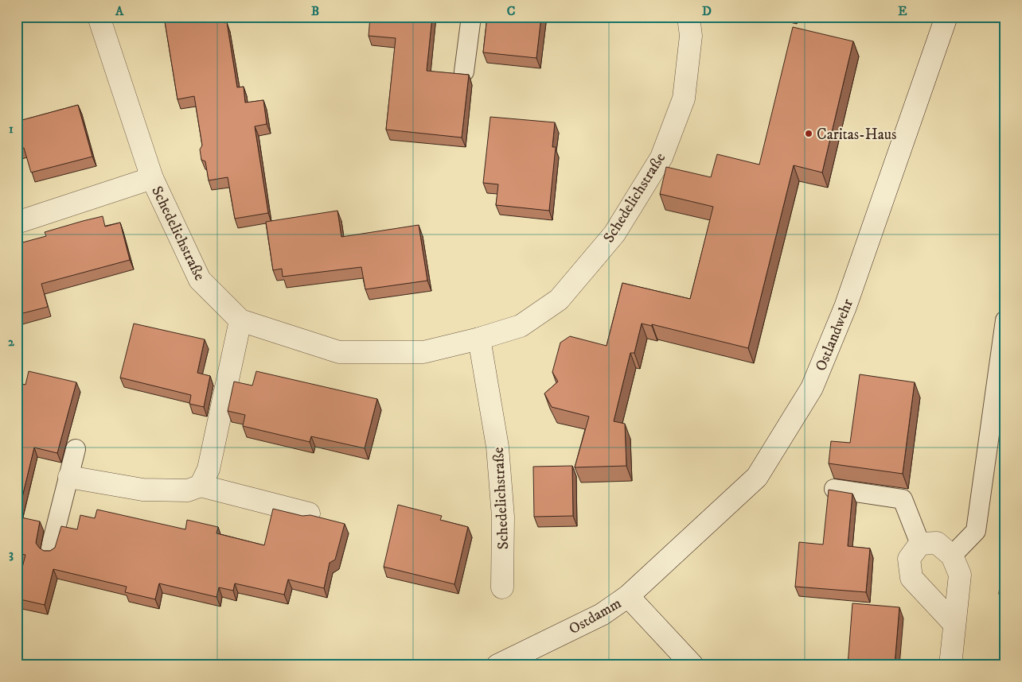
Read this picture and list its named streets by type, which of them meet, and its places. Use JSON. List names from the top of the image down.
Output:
{
  "streets": {
    "street": ["Schedelichstraße", "Ostlandwehr", "Ostdamm"]
  },
  "crossings": [
    ["Ostlandwehr", "Ostdamm"]
  ],
  "places": ["Caritas-Haus"],
  "grid": {
    "columns": [
      "A",
      "B",
      "C",
      "D",
      "E"
    ],
    "rows": ["1", "2", "3"]
  }
}
